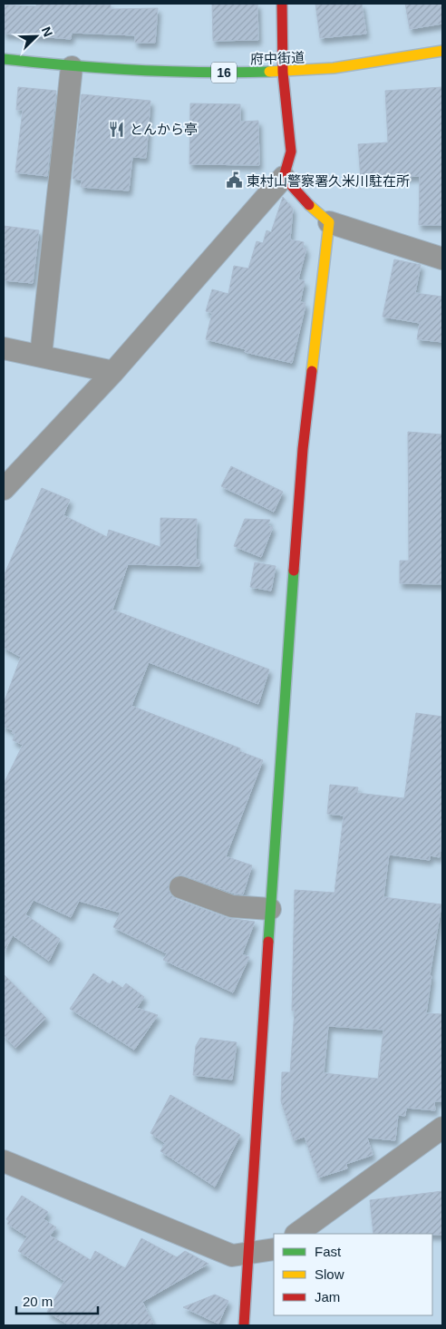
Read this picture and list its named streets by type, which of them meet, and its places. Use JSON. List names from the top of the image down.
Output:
{
  "streets": {
    "street": ["府中街道", "16"]
  },
  "places": {
    "restaurant": ["とんから亭"],
    "public building": ["東村山警察署久米川駐在所"]
  },
  "legend": ["Fast", "Slow", "Jam"],
  "scale_bar": "20 m",
  "north": "top right"
}
